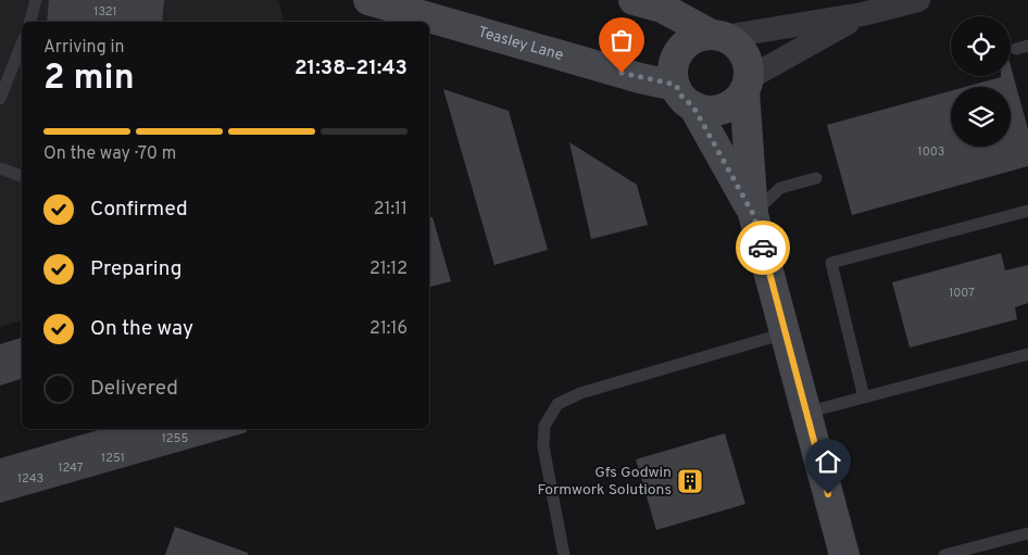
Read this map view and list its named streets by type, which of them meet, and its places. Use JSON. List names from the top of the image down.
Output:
{
  "streets": {
    "street": ["Teasley Lane"]
  },
  "places": {
    "building": ["Gfs Godwin Formwork Solutions"]
  },
  "house_numbers": [
    "1321",
    "1003",
    "1007",
    "1255",
    "1251",
    "1247",
    "1243"
  ],
  "page": {
    "heading": ["2 min", "Arriving in", "21:38–21:43"],
    "bar": "On the way · 70 m",
    "list": [
      ["Confirmed", "21:11"],
      ["Preparing", "21:12"],
      ["On the way", "21:16"],
      "Delivered"
    ]
  }
}
